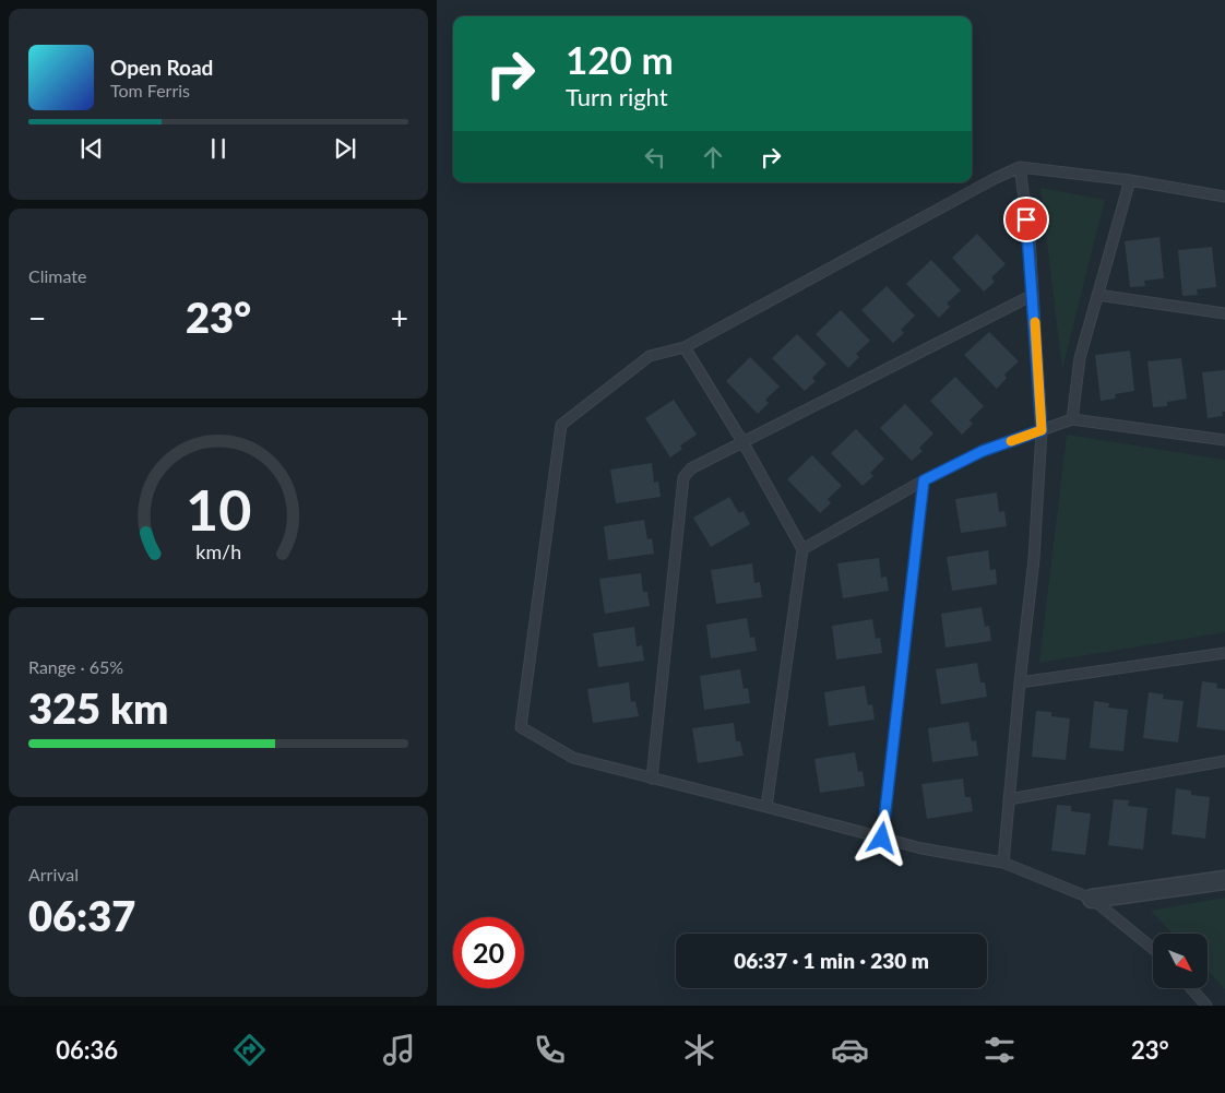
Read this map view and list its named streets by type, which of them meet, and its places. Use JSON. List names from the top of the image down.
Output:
{
  "north": "bottom right",
  "page": {
    "turn": ["120 m", "Turn right"],
    "song": ["Open Road", "Tom Ferris"],
    "tile": [
      "Climate",
      ["Range · 65%", "325 km"],
      ["Arrival", "06:37"]
    ],
    "heat": ["−", "23°", "+"],
    "limit": "20",
    "trip": "06:37 · 1 min · 230 m",
    "tabs": ["06:36", "23°"],
    "gauge": ["10", "km/h"]
  }
}
